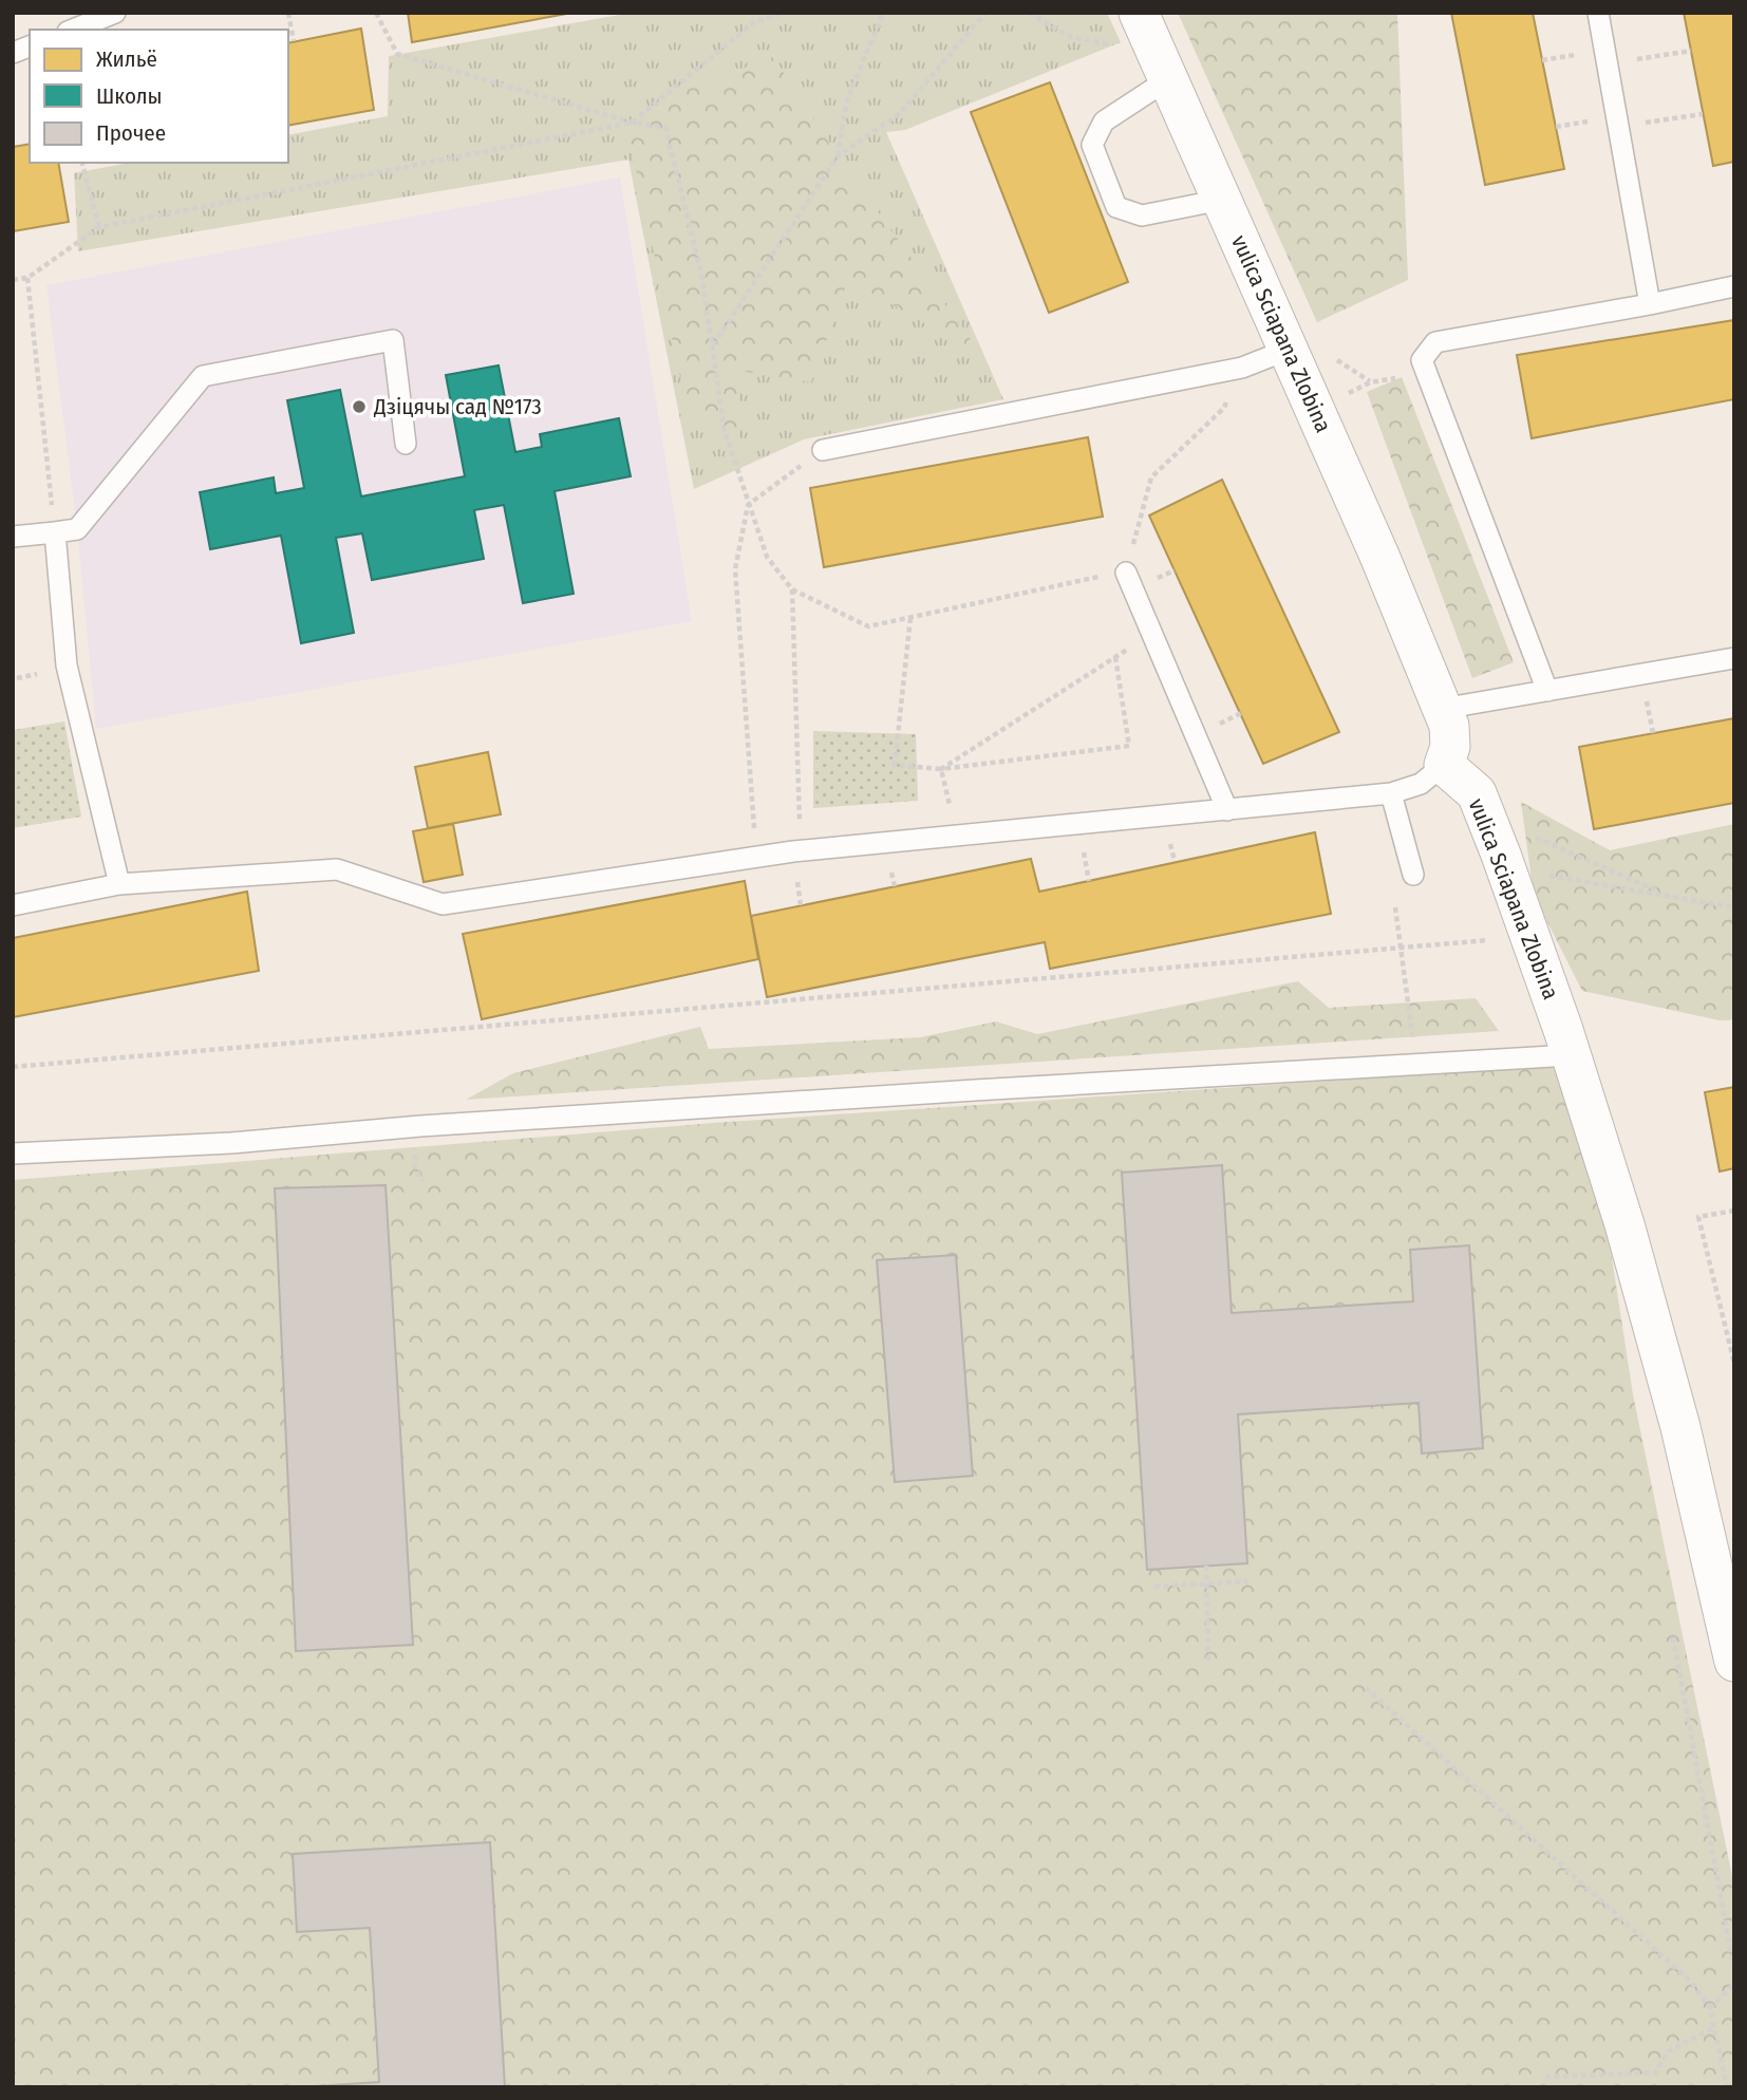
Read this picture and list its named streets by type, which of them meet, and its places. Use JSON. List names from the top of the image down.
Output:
{
  "streets": {
    "street": ["vulica Sciapana Zlobina"]
  },
  "places": ["Дзіцячы сад №173"],
  "legend": ["Жильё", "Школы", "Прочее"]
}
